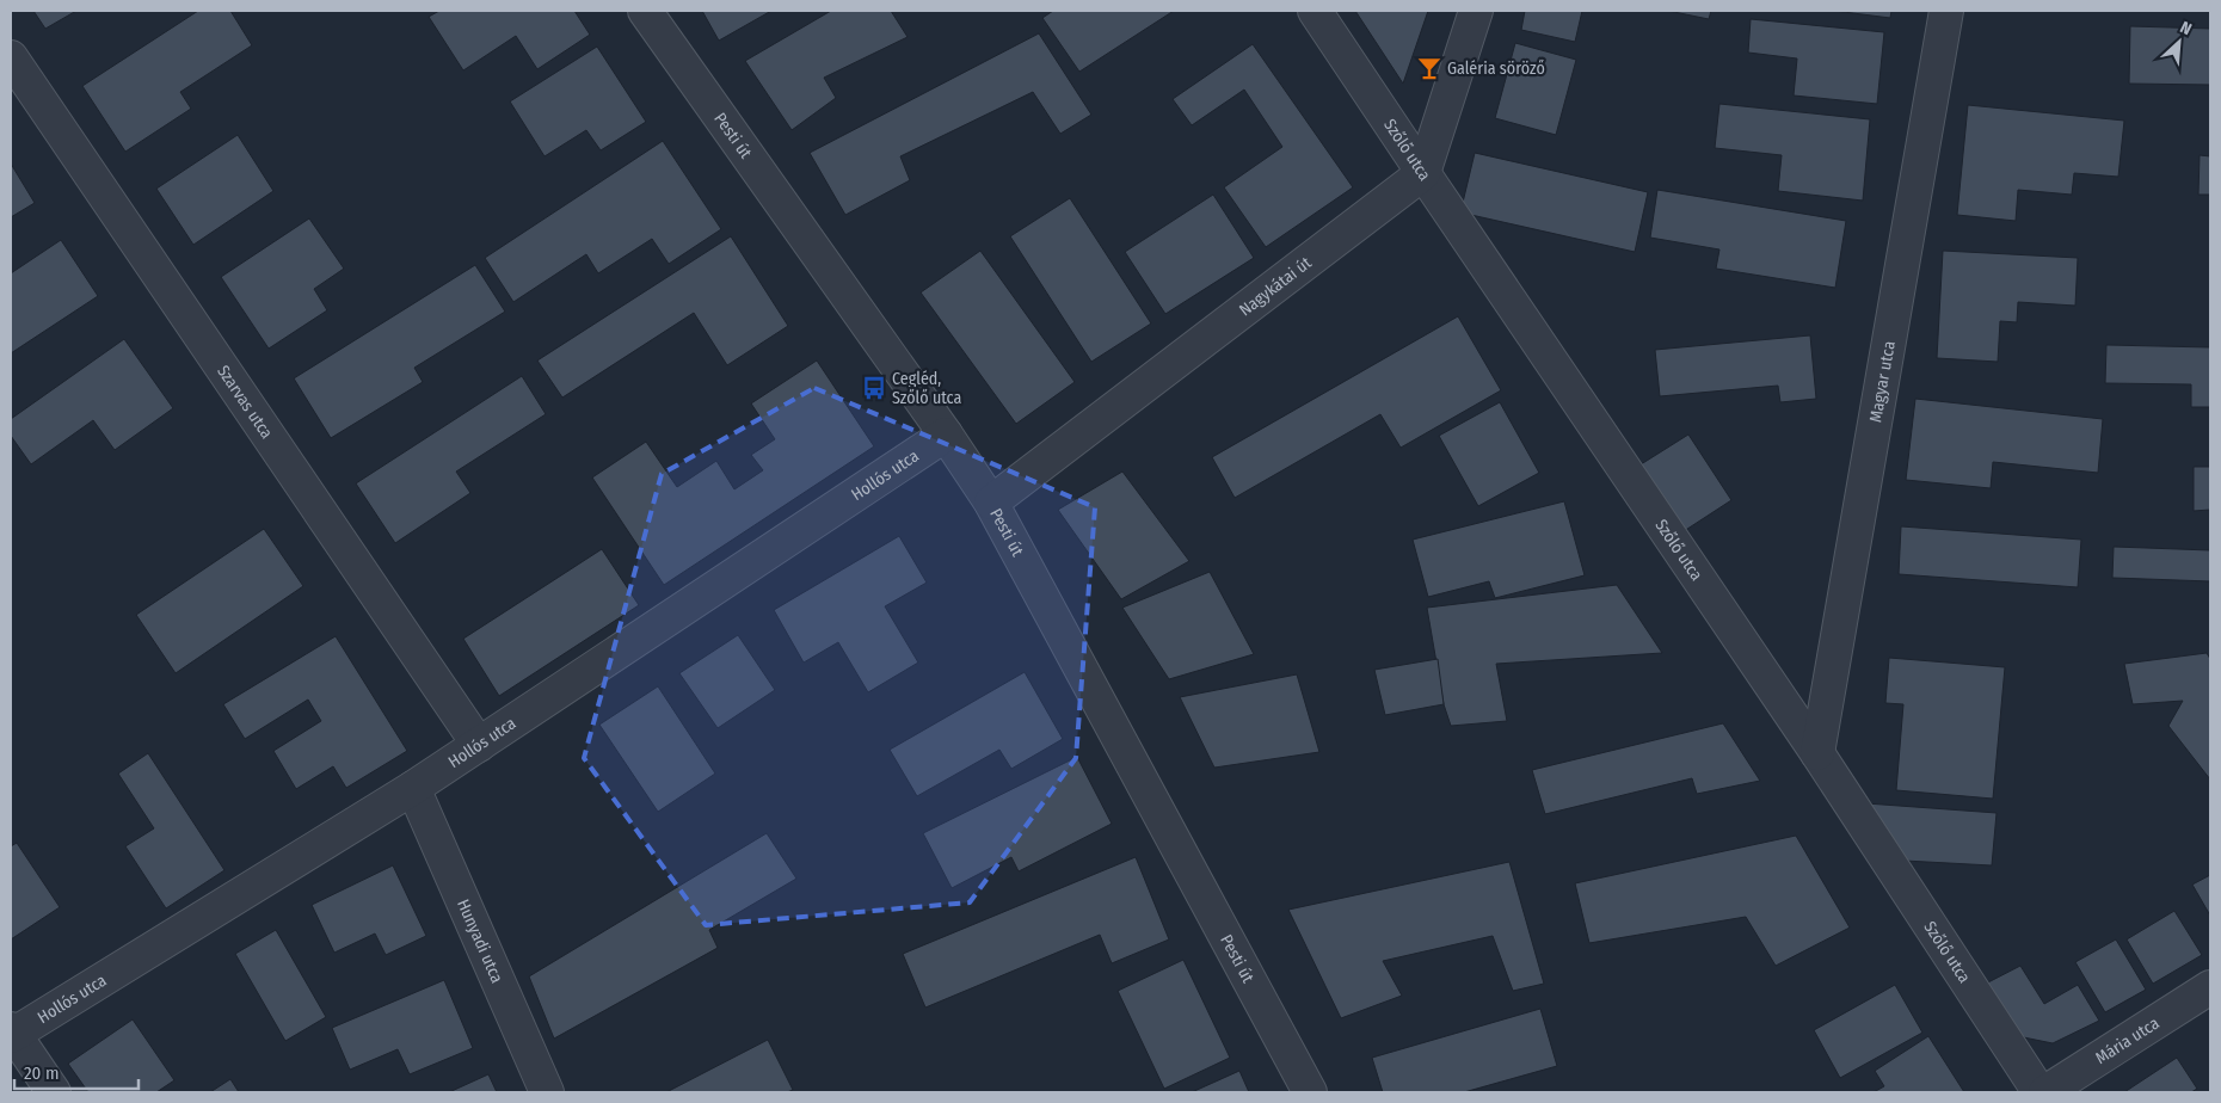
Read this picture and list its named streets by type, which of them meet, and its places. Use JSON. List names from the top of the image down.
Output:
{
  "streets": {
    "street": [
      "Pesti út",
      "Szőlő utca",
      "Nagykátai út",
      "Magyar utca",
      "Szarvas utca",
      "Hollós utca",
      "Hunyadi utca",
      "Mária utca"
    ]
  },
  "crossings": [
    ["Pesti út", "Nagykátai út"],
    ["Pesti út", "Hollós utca"],
    ["Szőlő utca", "Nagykátai út"],
    ["Szőlő utca", "Magyar utca"],
    ["Szarvas utca", "Hollós utca"],
    ["Hollós utca", "Hunyadi utca"]
  ],
  "places": {
    "bar": ["Galéria söröző"],
    "bus stop": ["Cegléd, Szőlő utca"]
  },
  "scale_bar": "20 m",
  "north": "top right"
}
